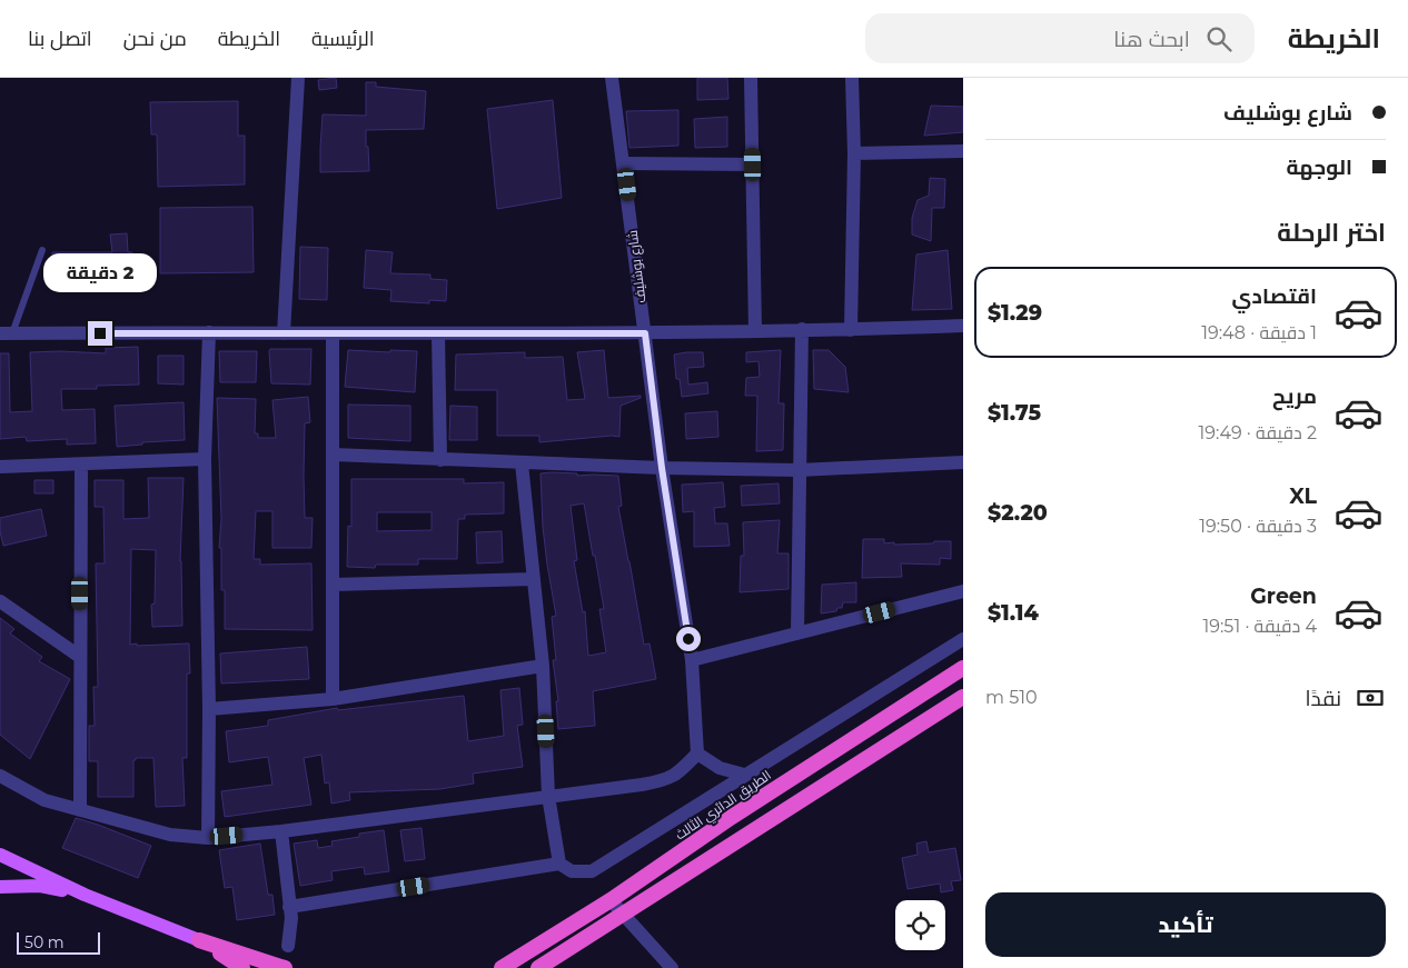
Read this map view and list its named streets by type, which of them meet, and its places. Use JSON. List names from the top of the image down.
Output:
{
  "streets": {
    "highway": ["الطريق الدائري الثالث"],
    "street": ["شارع بوشليف"]
  },
  "scale_bar": "50 m",
  "page": {
    "header": "الخريطة",
    "search": "ابحث هنا",
    "nav": [
      "الرئيسية",
      "الخريطة",
      "من نحن",
      "اتصل بنا"
    ],
    "banner": ["شارع بوشليف", "الوجهة"],
    "heading": "اختر الرحلة",
    "bubble": "2 دقيقة",
    "list": [
      {
        "name": "اقتصادي",
        "note": "1 دقيقة · 19:48",
        "value": "$1.29"
      },
      {
        "name": "مريح",
        "note": "2 دقيقة · 19:49",
        "value": "$1.75"
      },
      {
        "name": "XL",
        "note": "3 دقيقة · 19:50",
        "value": "$2.20"
      },
      {
        "name": "Green",
        "note": "4 دقيقة · 19:51",
        "value": "$1.14"
      }
    ],
    "pay": ["نقدًا", "510 m"],
    "buttons": "تأكيد",
    "scale": "50 m"
  }
}
